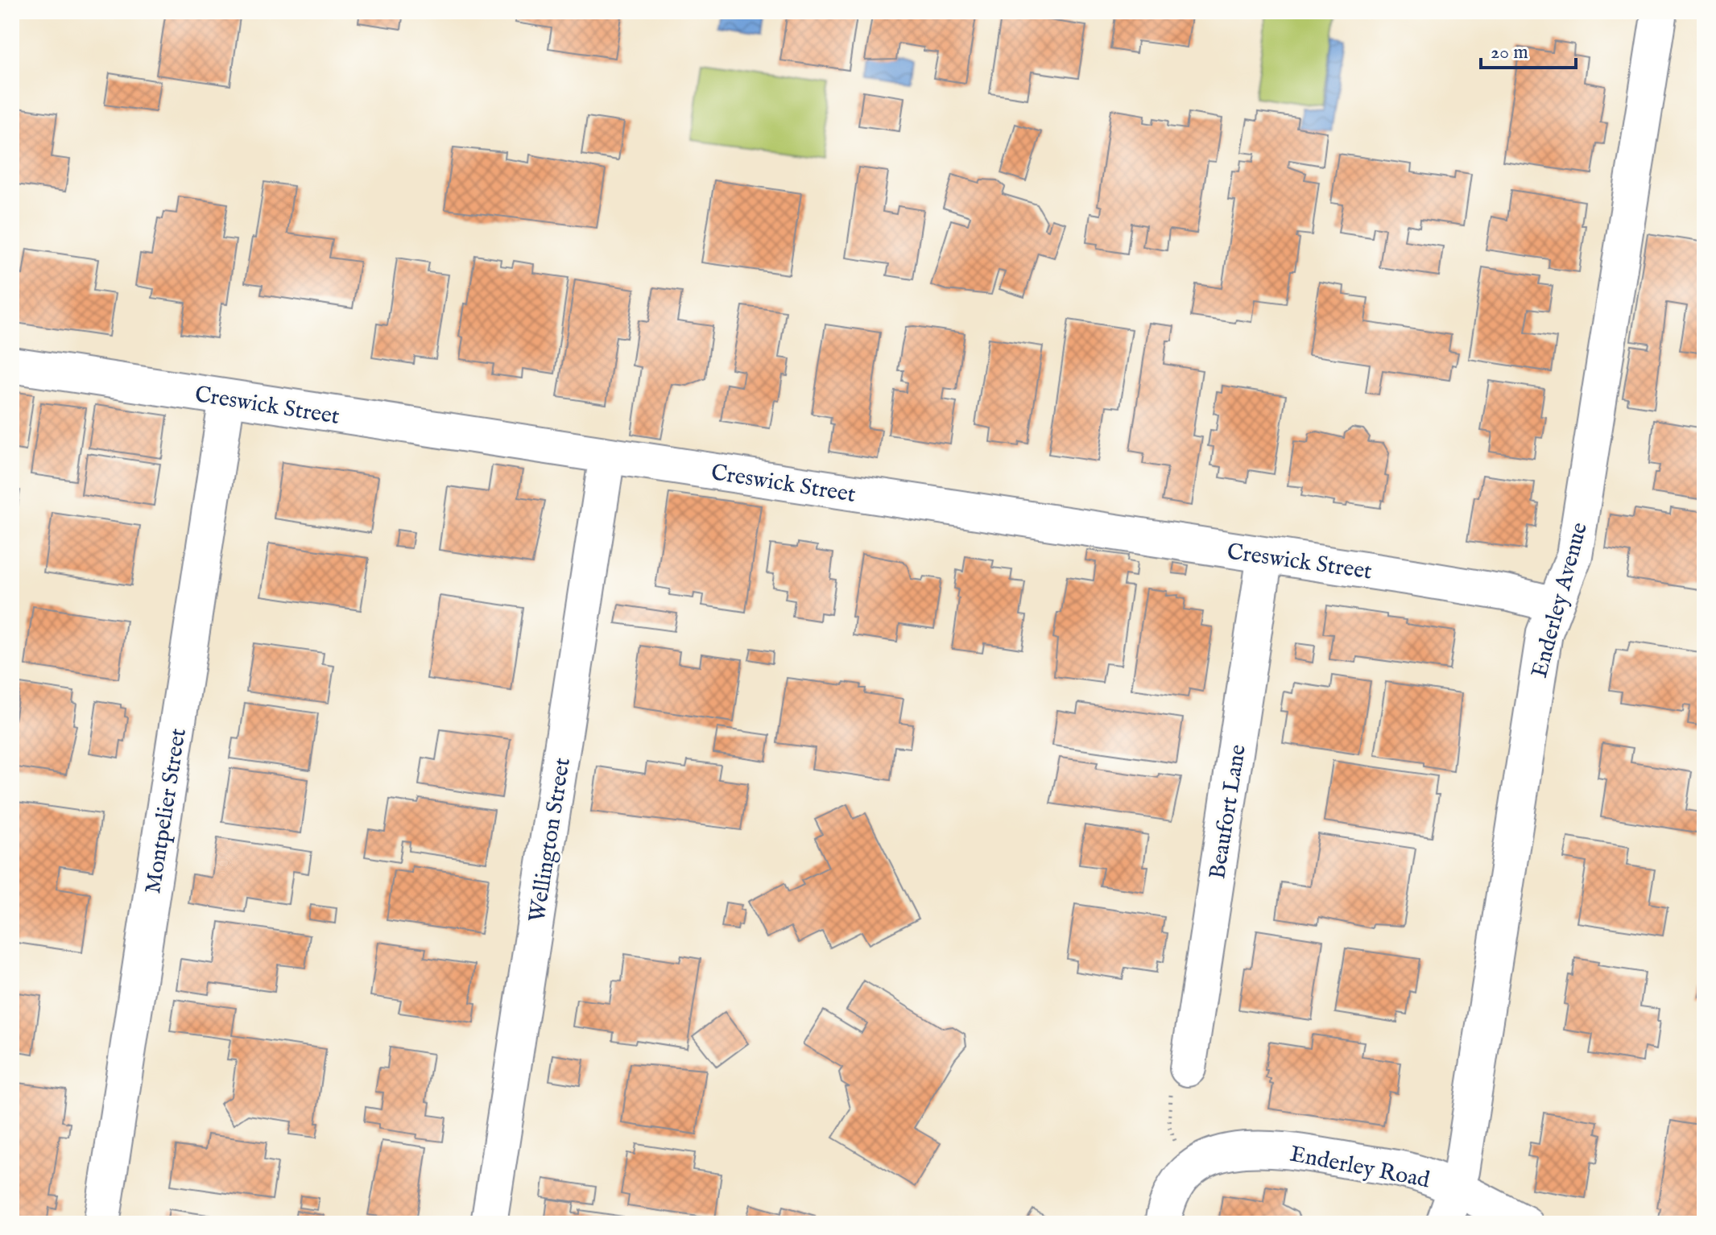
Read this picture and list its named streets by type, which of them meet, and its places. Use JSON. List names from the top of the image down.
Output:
{
  "streets": {
    "street": [
      "Creswick Street",
      "Enderley Avenue",
      "Montpelier Street",
      "Beaufort Lane",
      "Wellington Street",
      "Enderley Road"
    ]
  },
  "crossings": [
    ["Creswick Street", "Enderley Avenue"],
    ["Creswick Street", "Montpelier Street"],
    ["Creswick Street", "Beaufort Lane"],
    ["Creswick Street", "Wellington Street"],
    ["Enderley Avenue", "Enderley Road"]
  ],
  "scale_bar": "20 m"
}
